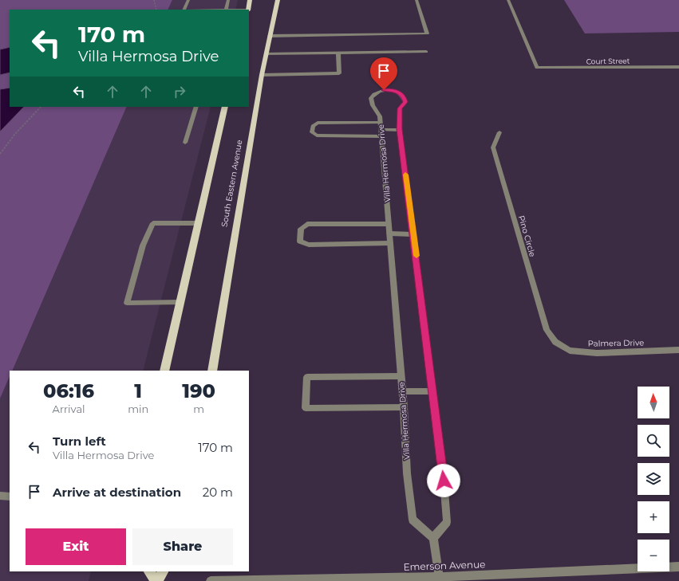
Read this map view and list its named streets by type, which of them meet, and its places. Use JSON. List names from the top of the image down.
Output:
{
  "streets": {
    "main road": ["South Eastern Avenue"],
    "street": [
      "Court Street",
      "Villa Hermosa Drive",
      "Pino Circle",
      "Palmera Drive",
      "Emerson Avenue"
    ]
  },
  "crossings": [
    ["Pino Circle", "Palmera Drive"]
  ],
  "north": "top",
  "page": {
    "turn": ["170 m", "Villa Hermosa Drive"],
    "eta": [
      "06:16",
      "Arrival",
      "1",
      "min",
      "190",
      "m"
    ],
    "map_buttons": ["+", "−"],
    "list": [
      {
        "name": "Turn left",
        "note": "Villa Hermosa Drive",
        "value": "170 m"
      },
      {
        "name": "Arrive at destination",
        "value": "20 m"
      }
    ],
    "buttons": ["Exit", "Share"]
  }
}
